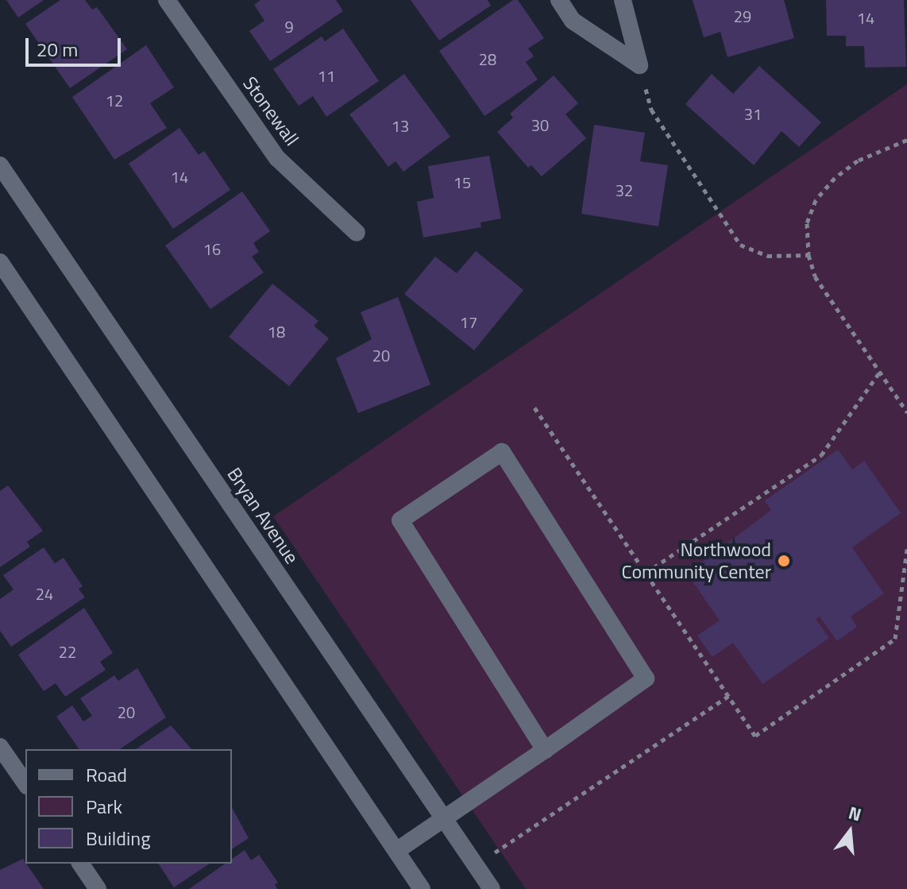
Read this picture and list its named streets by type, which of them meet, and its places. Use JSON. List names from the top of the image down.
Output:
{
  "streets": {
    "main road": ["Stonewall", "Bryan Avenue"]
  },
  "places": ["Northwood Community Center"],
  "house_numbers": [
    "29",
    "14",
    "9",
    "28",
    "11",
    "12",
    "31",
    "30",
    "13",
    "14",
    "15",
    "32",
    "16",
    "17",
    "18",
    "20",
    "24",
    "22",
    "20"
  ],
  "legend": ["Road", "Park", "Building"],
  "scale_bar": "20 m",
  "north": "top"
}
